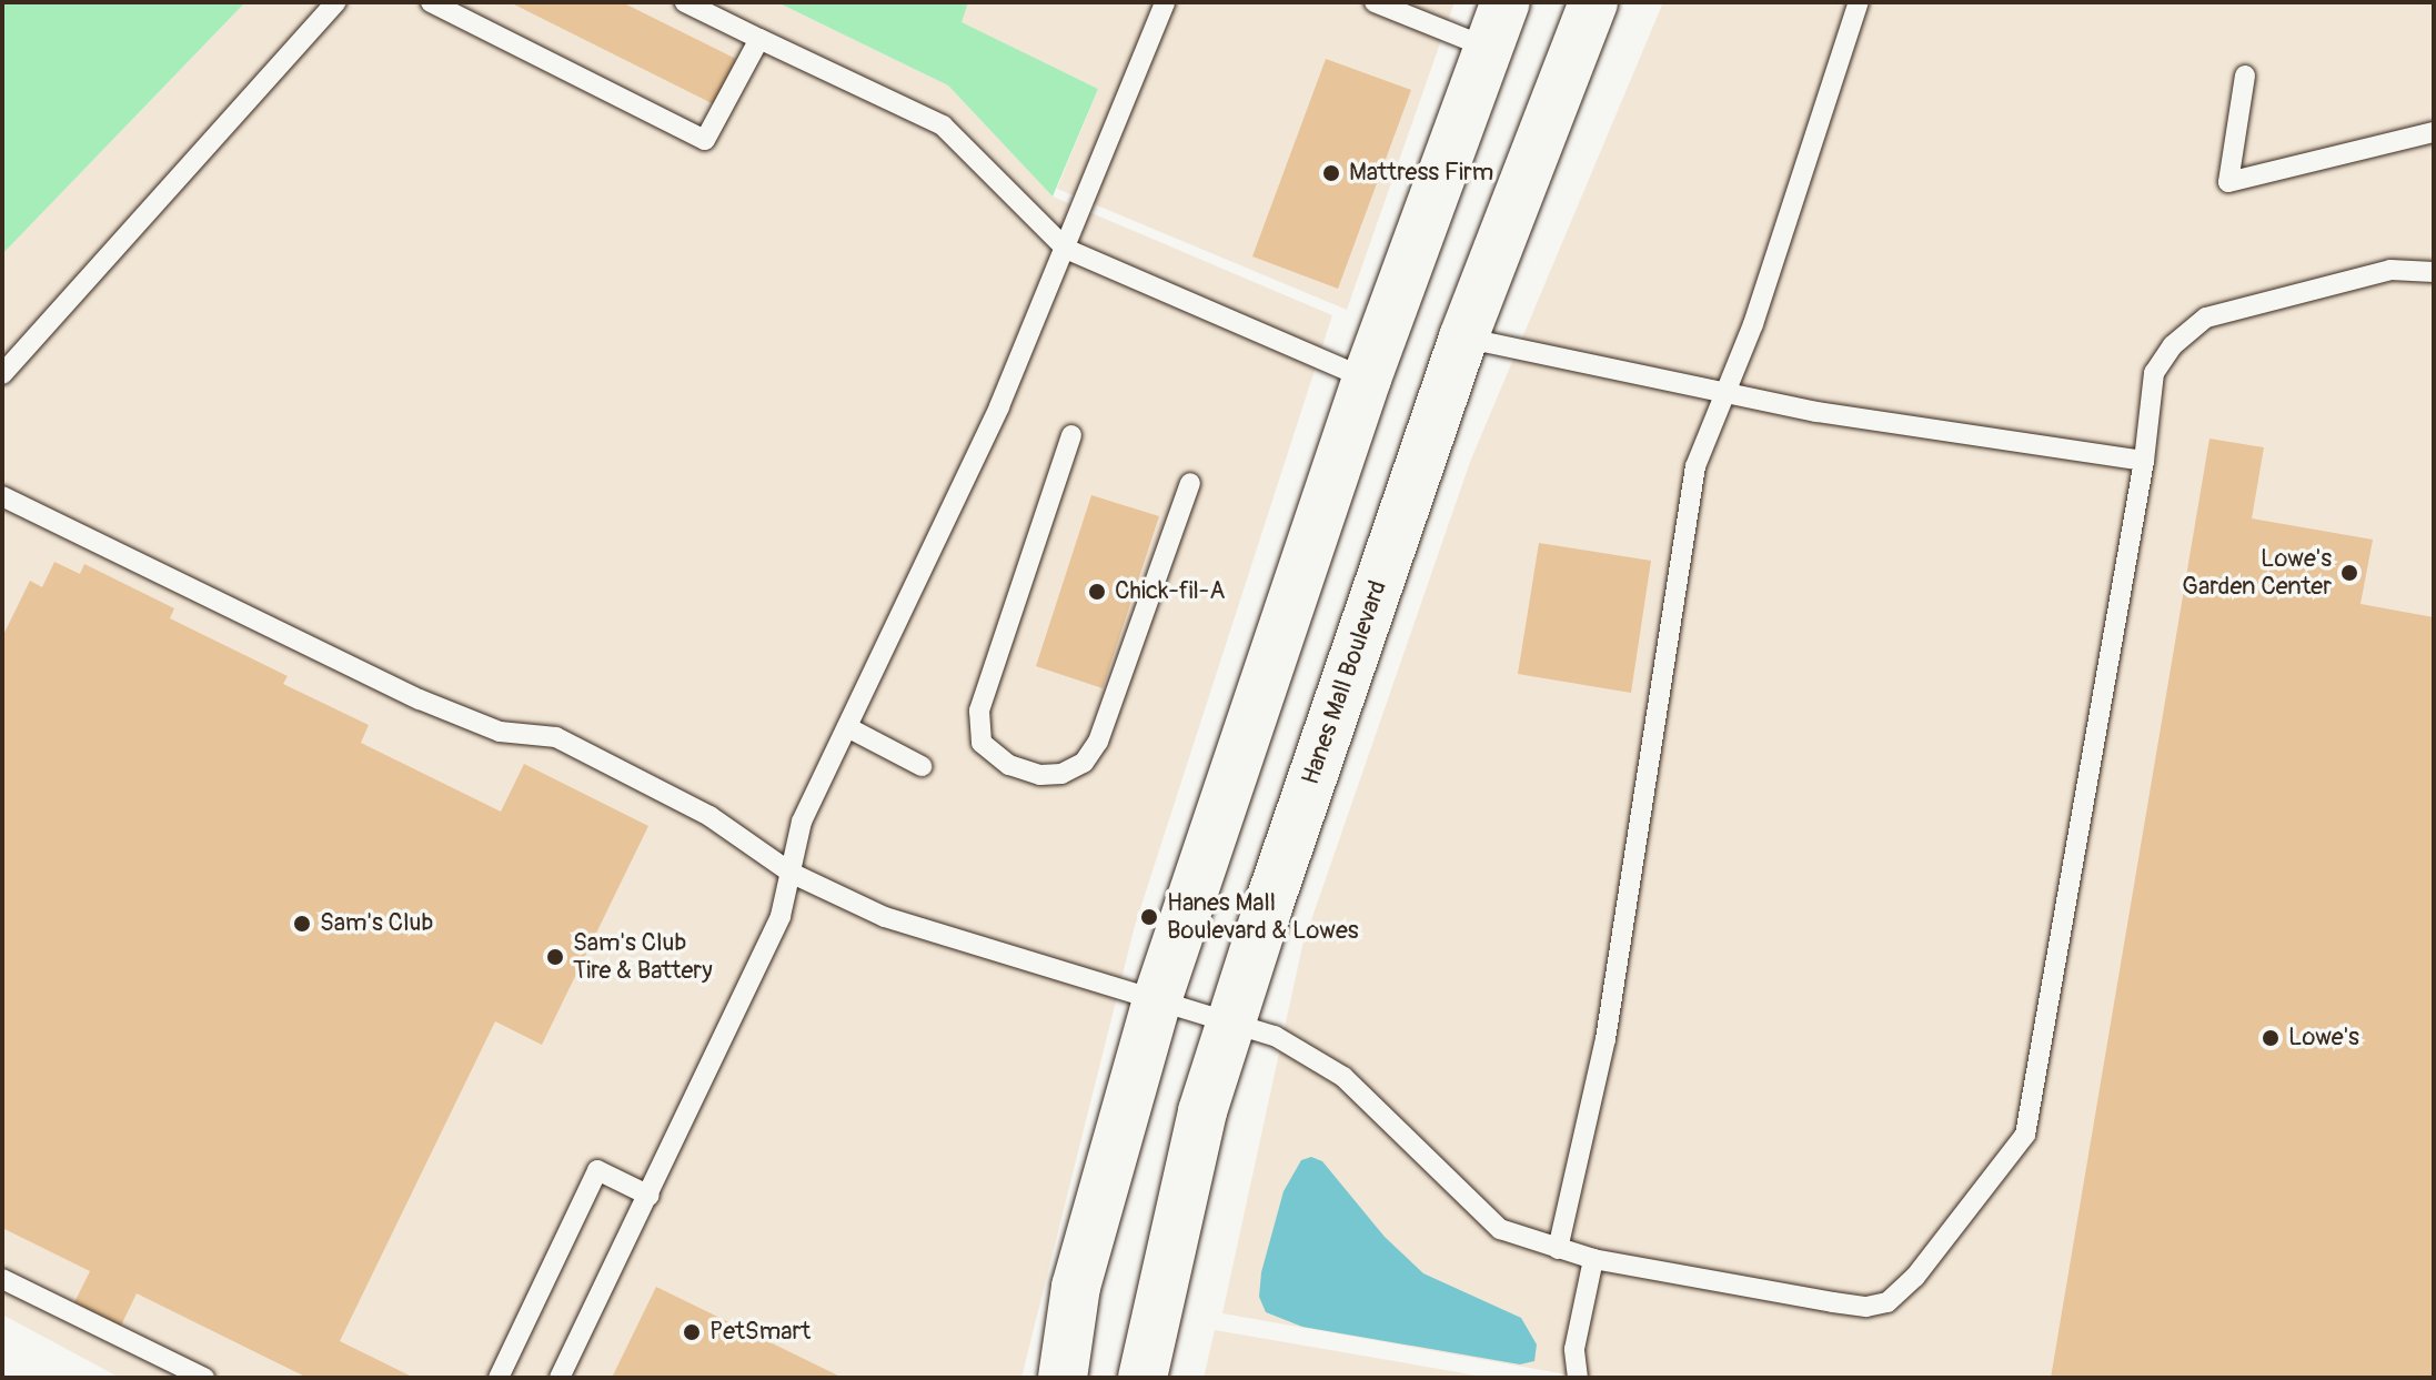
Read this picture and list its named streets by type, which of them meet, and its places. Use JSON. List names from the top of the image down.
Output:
{
  "streets": {
    "main road": ["Hanes Mall Boulevard"]
  },
  "places": [
    "Mattress Firm",
    "Lowe's Garden Center",
    "Chick-fil-A",
    "Hanes Mall Boulevard & Lowes",
    "Sam's Club",
    "Sam's Club Tire & Battery",
    "Lowe's",
    "PetSmart"
  ]
}
